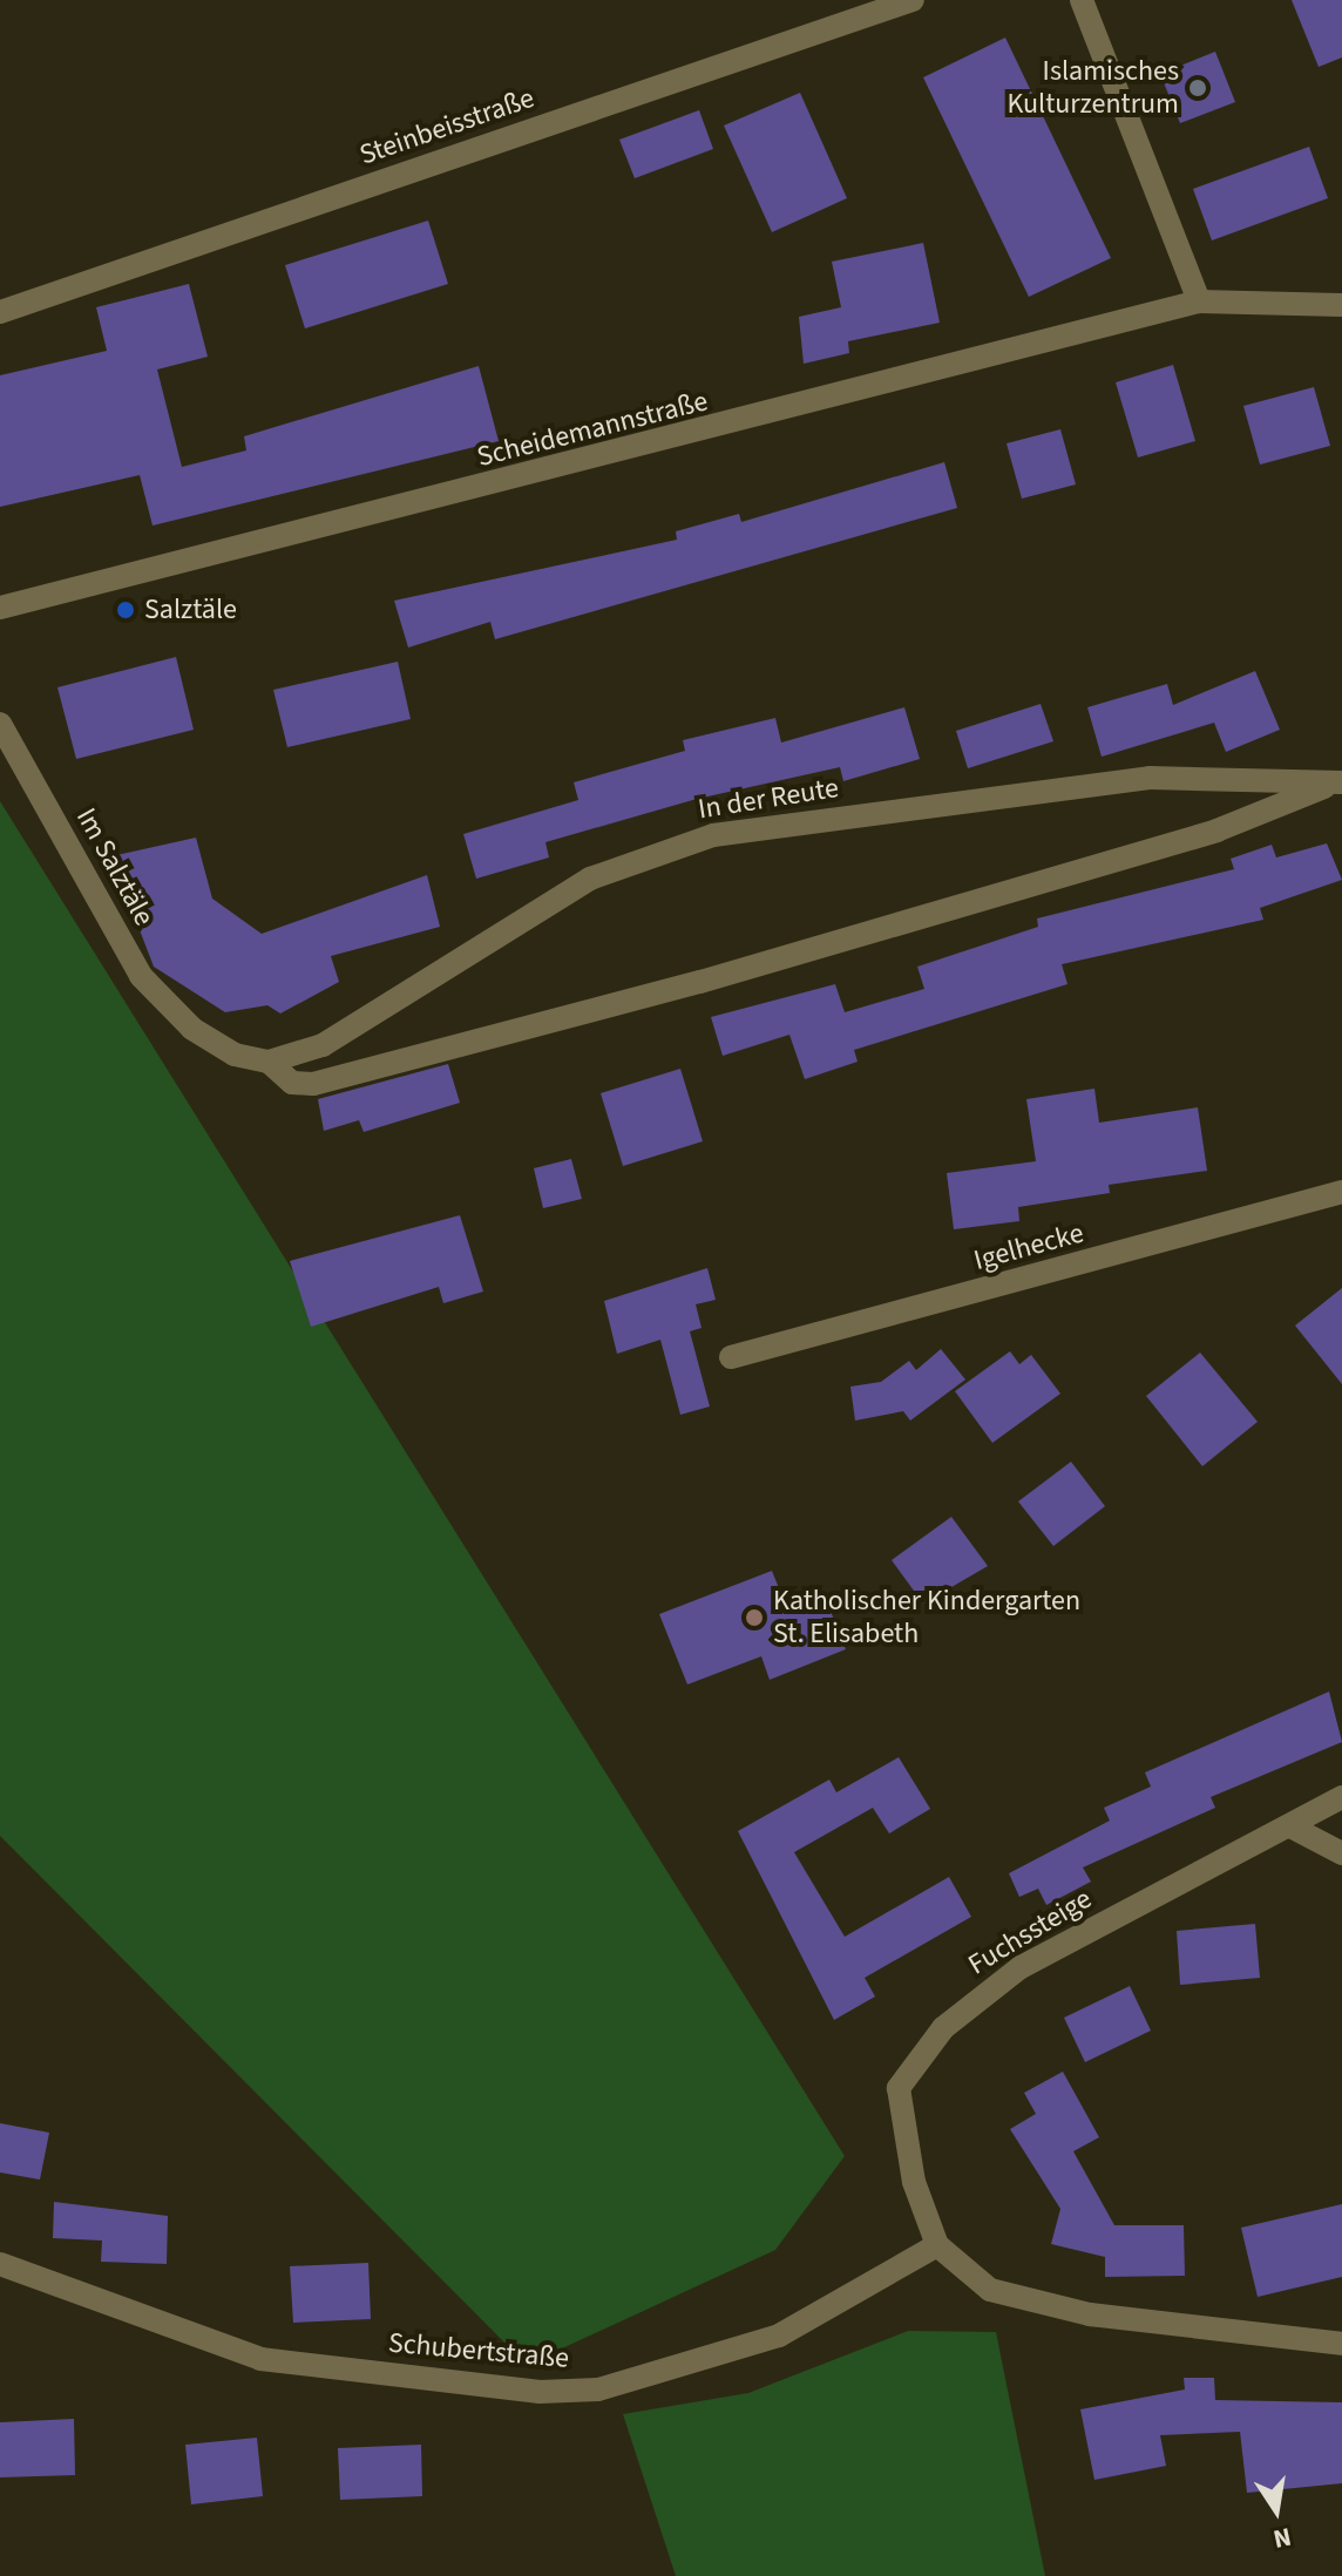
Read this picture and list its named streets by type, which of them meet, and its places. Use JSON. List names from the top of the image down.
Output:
{
  "streets": {
    "street": [
      "Steinbeisstraße",
      "Scheidemannstraße",
      "In der Reute",
      "Im Salztäle",
      "Igelhecke",
      "Fuchssteige",
      "Schubertstraße"
    ]
  },
  "crossings": [
    ["In der Reute", "Im Salztäle"],
    ["Fuchssteige", "Schubertstraße"]
  ],
  "places": ["Islamisches Kulturzentrum", "Salztäle", "Katholischer Kindergarten St. Elisabeth"],
  "north": "bottom"
}
